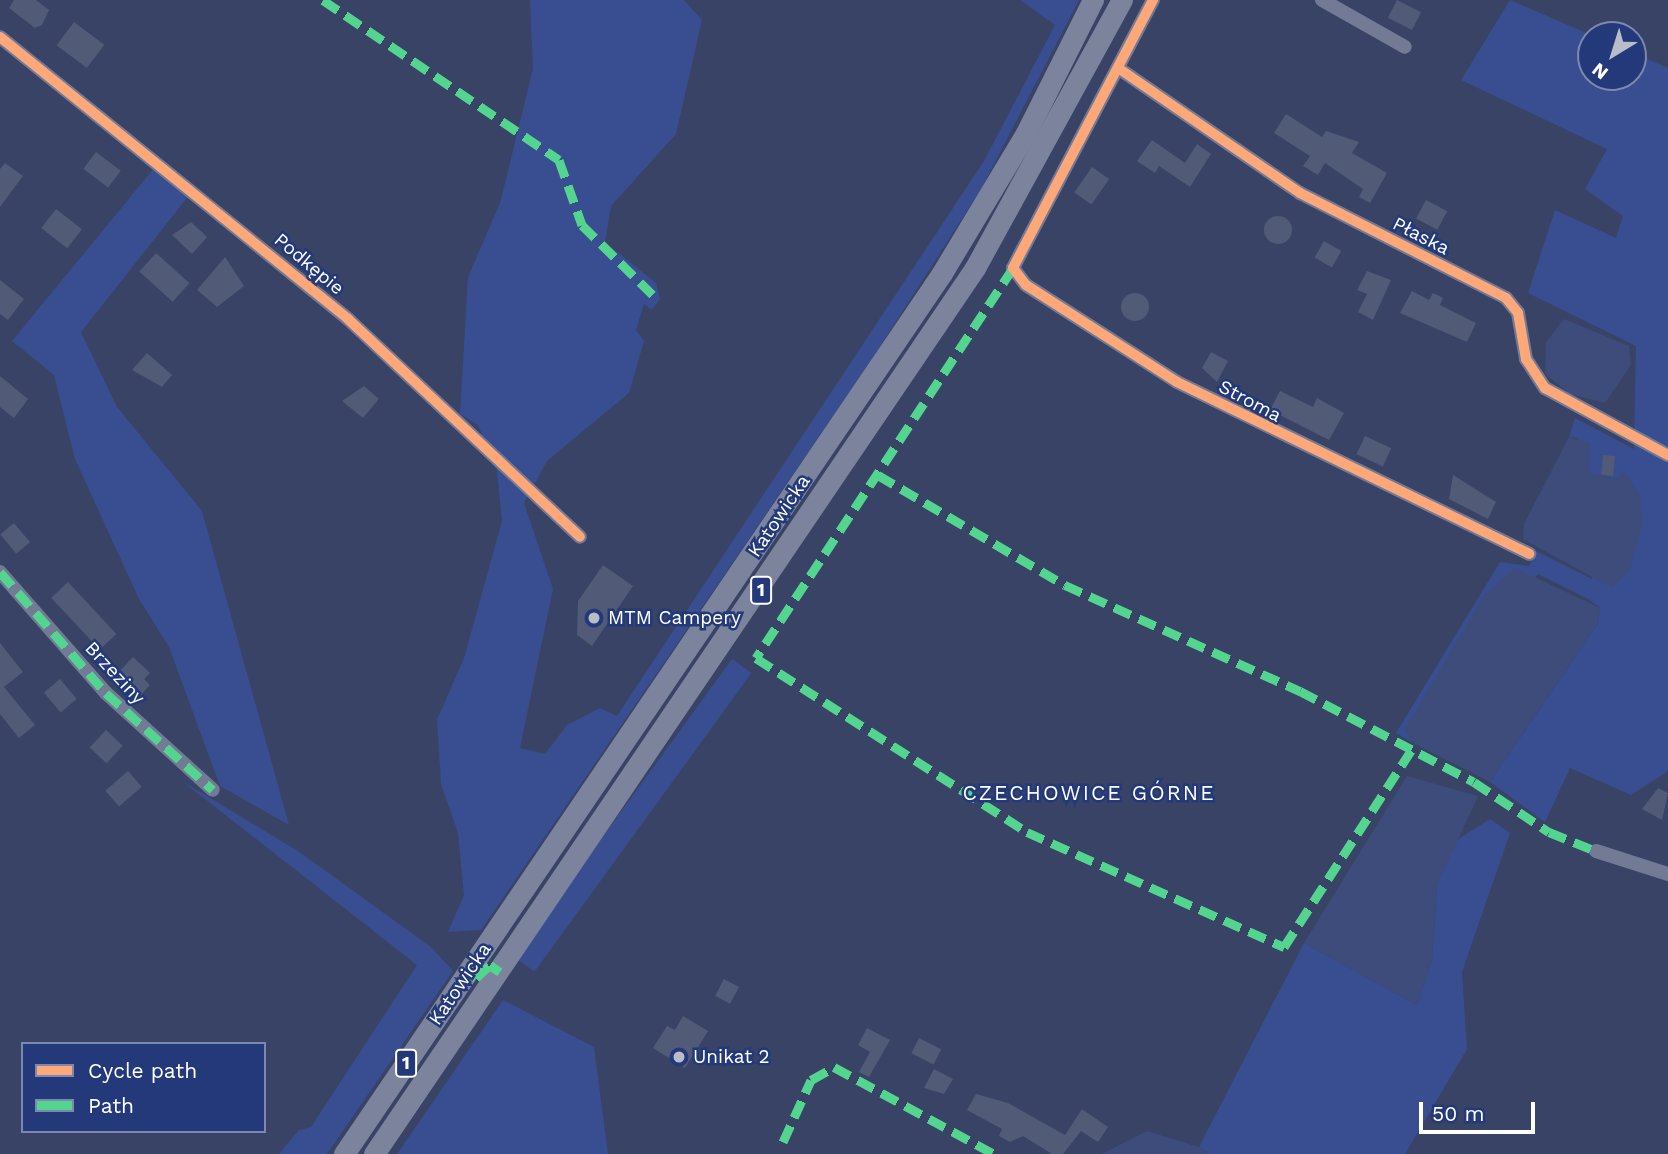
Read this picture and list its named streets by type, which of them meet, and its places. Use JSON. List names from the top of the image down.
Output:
{
  "streets": {
    "main road": ["Katowicka", "1"],
    "street": [
      "Płaska",
      "Podkępie",
      "Stroma",
      "Brzeziny"
    ]
  },
  "crossings": [
    ["Płaska", "Stroma"]
  ],
  "districts": ["CZECHOWICE GÓRNE"],
  "places": ["MTM Campery", "Unikat 2"],
  "legend": ["Cycle path", "Path"],
  "scale_bar": "50 m",
  "north": "bottom left"
}
